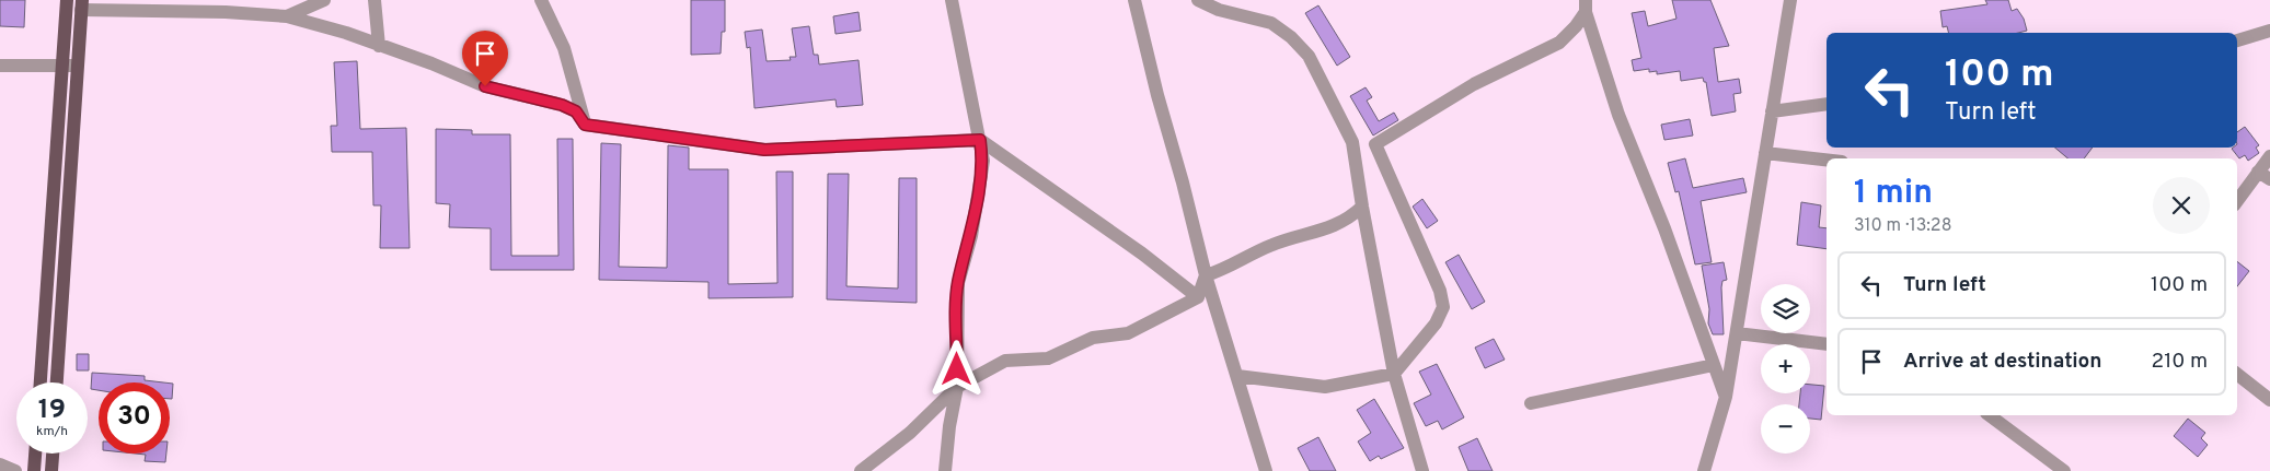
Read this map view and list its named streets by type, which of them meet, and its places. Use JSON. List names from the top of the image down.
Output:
{
  "page": {
    "turn": ["100 m", "Turn left"],
    "heading": ["1 min", "310 m · 13:28"],
    "list": [
      {
        "name": "Turn left",
        "value": "100 m"
      },
      {
        "name": "Arrive at destination",
        "value": "210 m"
      }
    ],
    "map_buttons": ["+", "−"],
    "speed": "19 km/h",
    "limit": "30"
  }
}
